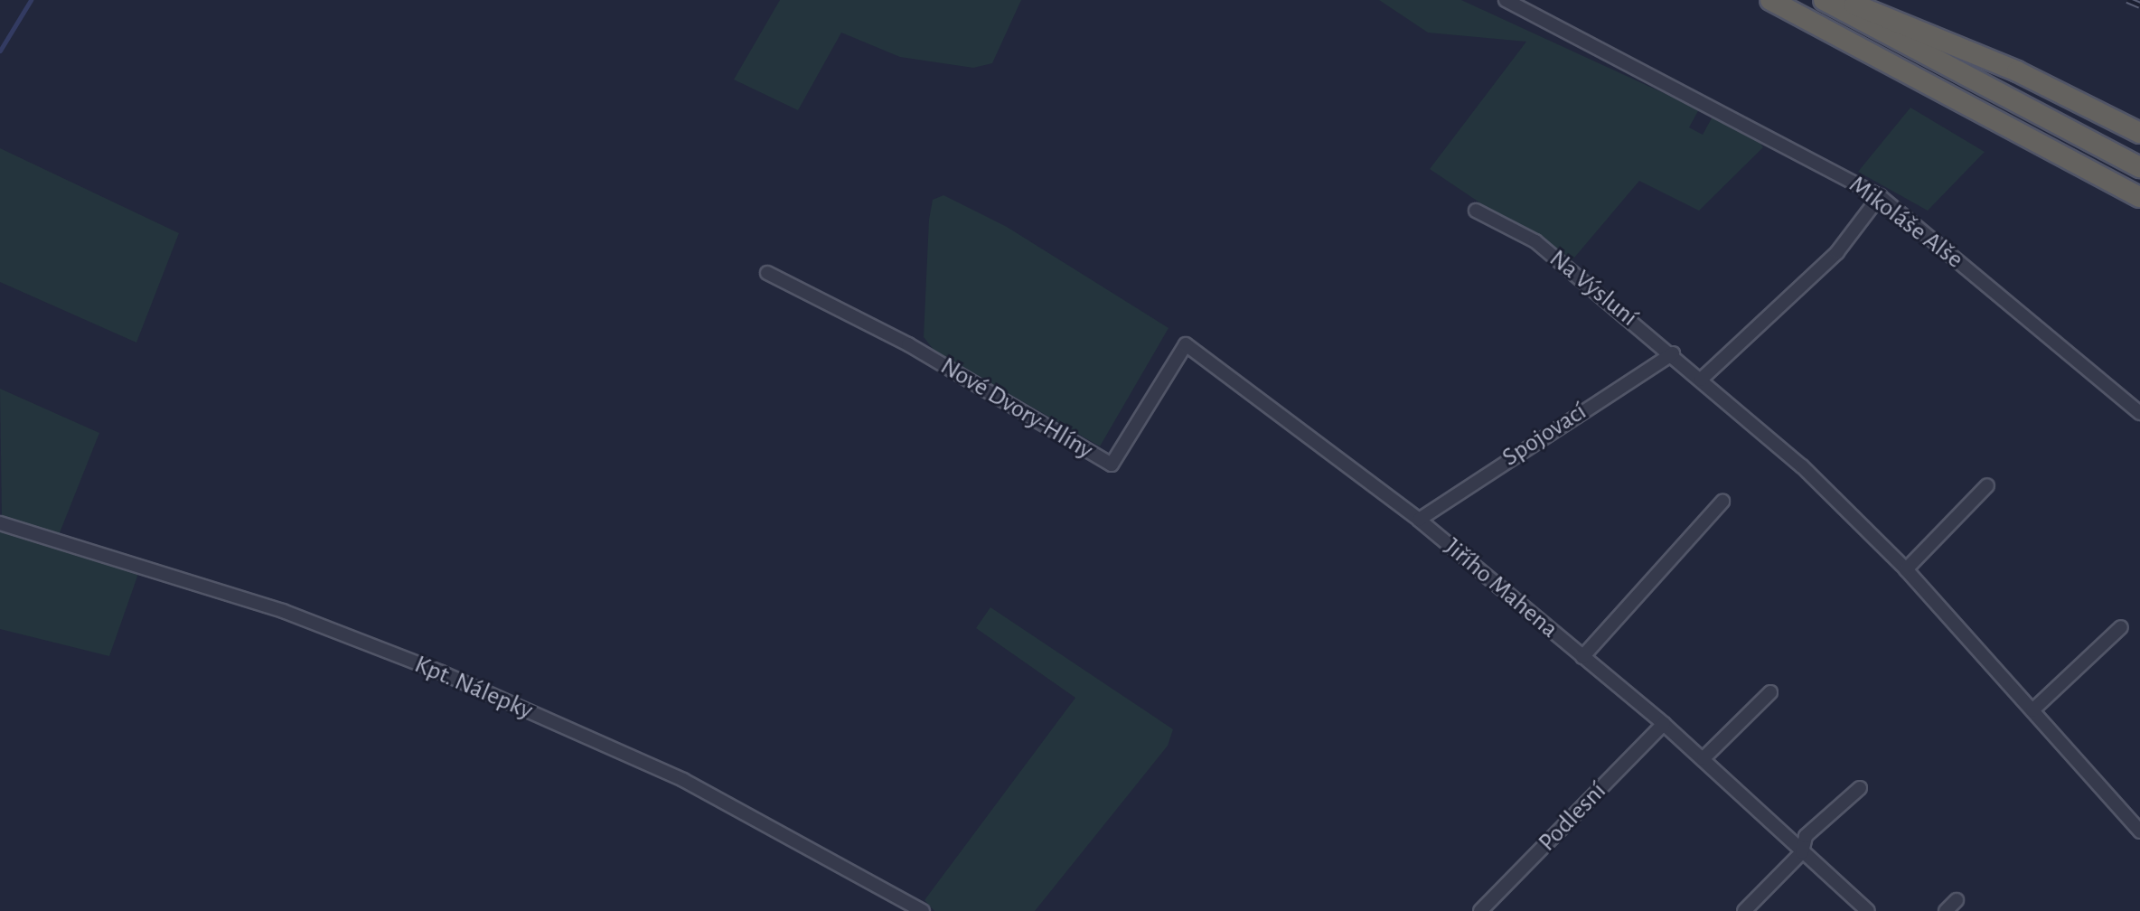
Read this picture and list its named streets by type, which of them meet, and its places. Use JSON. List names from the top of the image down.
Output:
{
  "streets": {
    "street": [
      "Mikoláše Alše",
      "Na Výsluní",
      "Nové Dvory-Hlíny",
      "Spojovací",
      "Jiřího Mahena",
      "Kpt. Nálepky",
      "Podlesní"
    ]
  },
  "crossings": [
    ["Na Výsluní", "Spojovací"],
    ["Nové Dvory-Hlíny", "Spojovací"],
    ["Nové Dvory-Hlíny", "Jiřího Mahena"],
    ["Spojovací", "Jiřího Mahena"],
    ["Jiřího Mahena", "Podlesní"]
  ]
}
